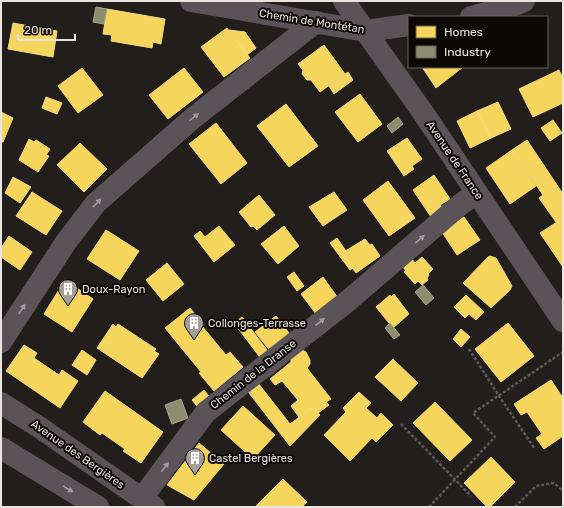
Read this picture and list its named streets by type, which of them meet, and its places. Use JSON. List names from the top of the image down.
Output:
{
  "streets": {
    "street": [
      "Chemin de Montétan",
      "Avenue de France",
      "Chemin de la Dranse",
      "Avenue des Bergières"
    ]
  },
  "crossings": [
    ["Chemin de Montétan", "Avenue de France"],
    ["Avenue de France", "Chemin de la Dranse"],
    ["Chemin de la Dranse", "Avenue des Bergières"]
  ],
  "one_way": ["Chemin de la Dranse"],
  "places": {
    "building": ["Doux-Rayon", "Collonges-Terrasse", "Castel Bergières"]
  },
  "legend": ["Homes", "Industry"],
  "scale_bar": "20 m"
}
